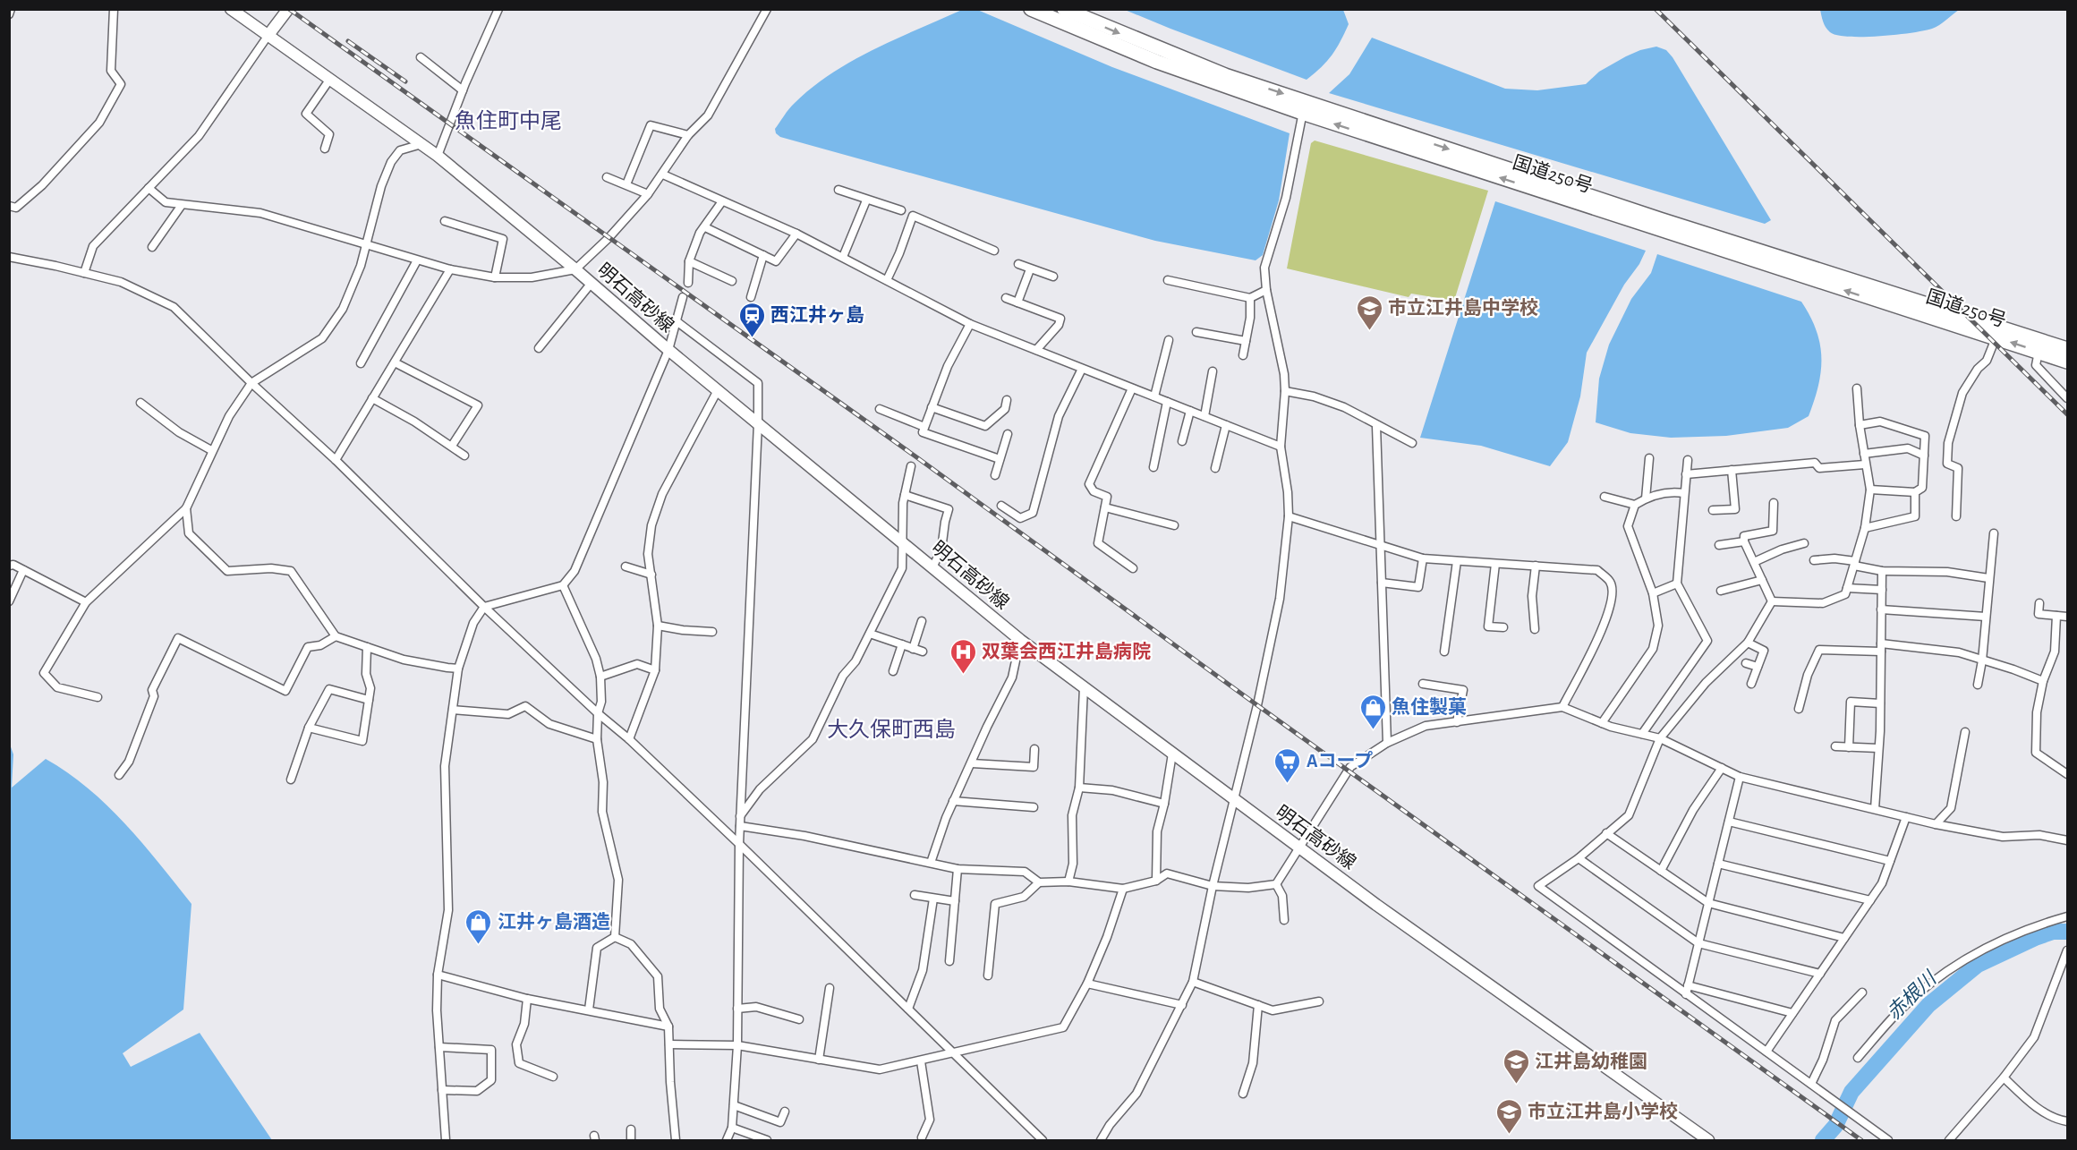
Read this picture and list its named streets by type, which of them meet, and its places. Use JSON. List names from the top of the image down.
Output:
{
  "streets": {
    "highway": ["国道250号"],
    "main road": ["明石高砂線"]
  },
  "districts": ["魚住町中尾", "大久保町西島"],
  "water": ["赤根川"],
  "places": {
    "school or university": ["市立江井島中学校", "江井島幼稚園", "市立江井島小学校"],
    "station": ["西江井ヶ島"],
    "hospital": ["双葉会西江井島病院"],
    "shop": ["魚住製菓", "江井ヶ島酒造"],
    "supermarket": ["Aコープ"]
  }
}
